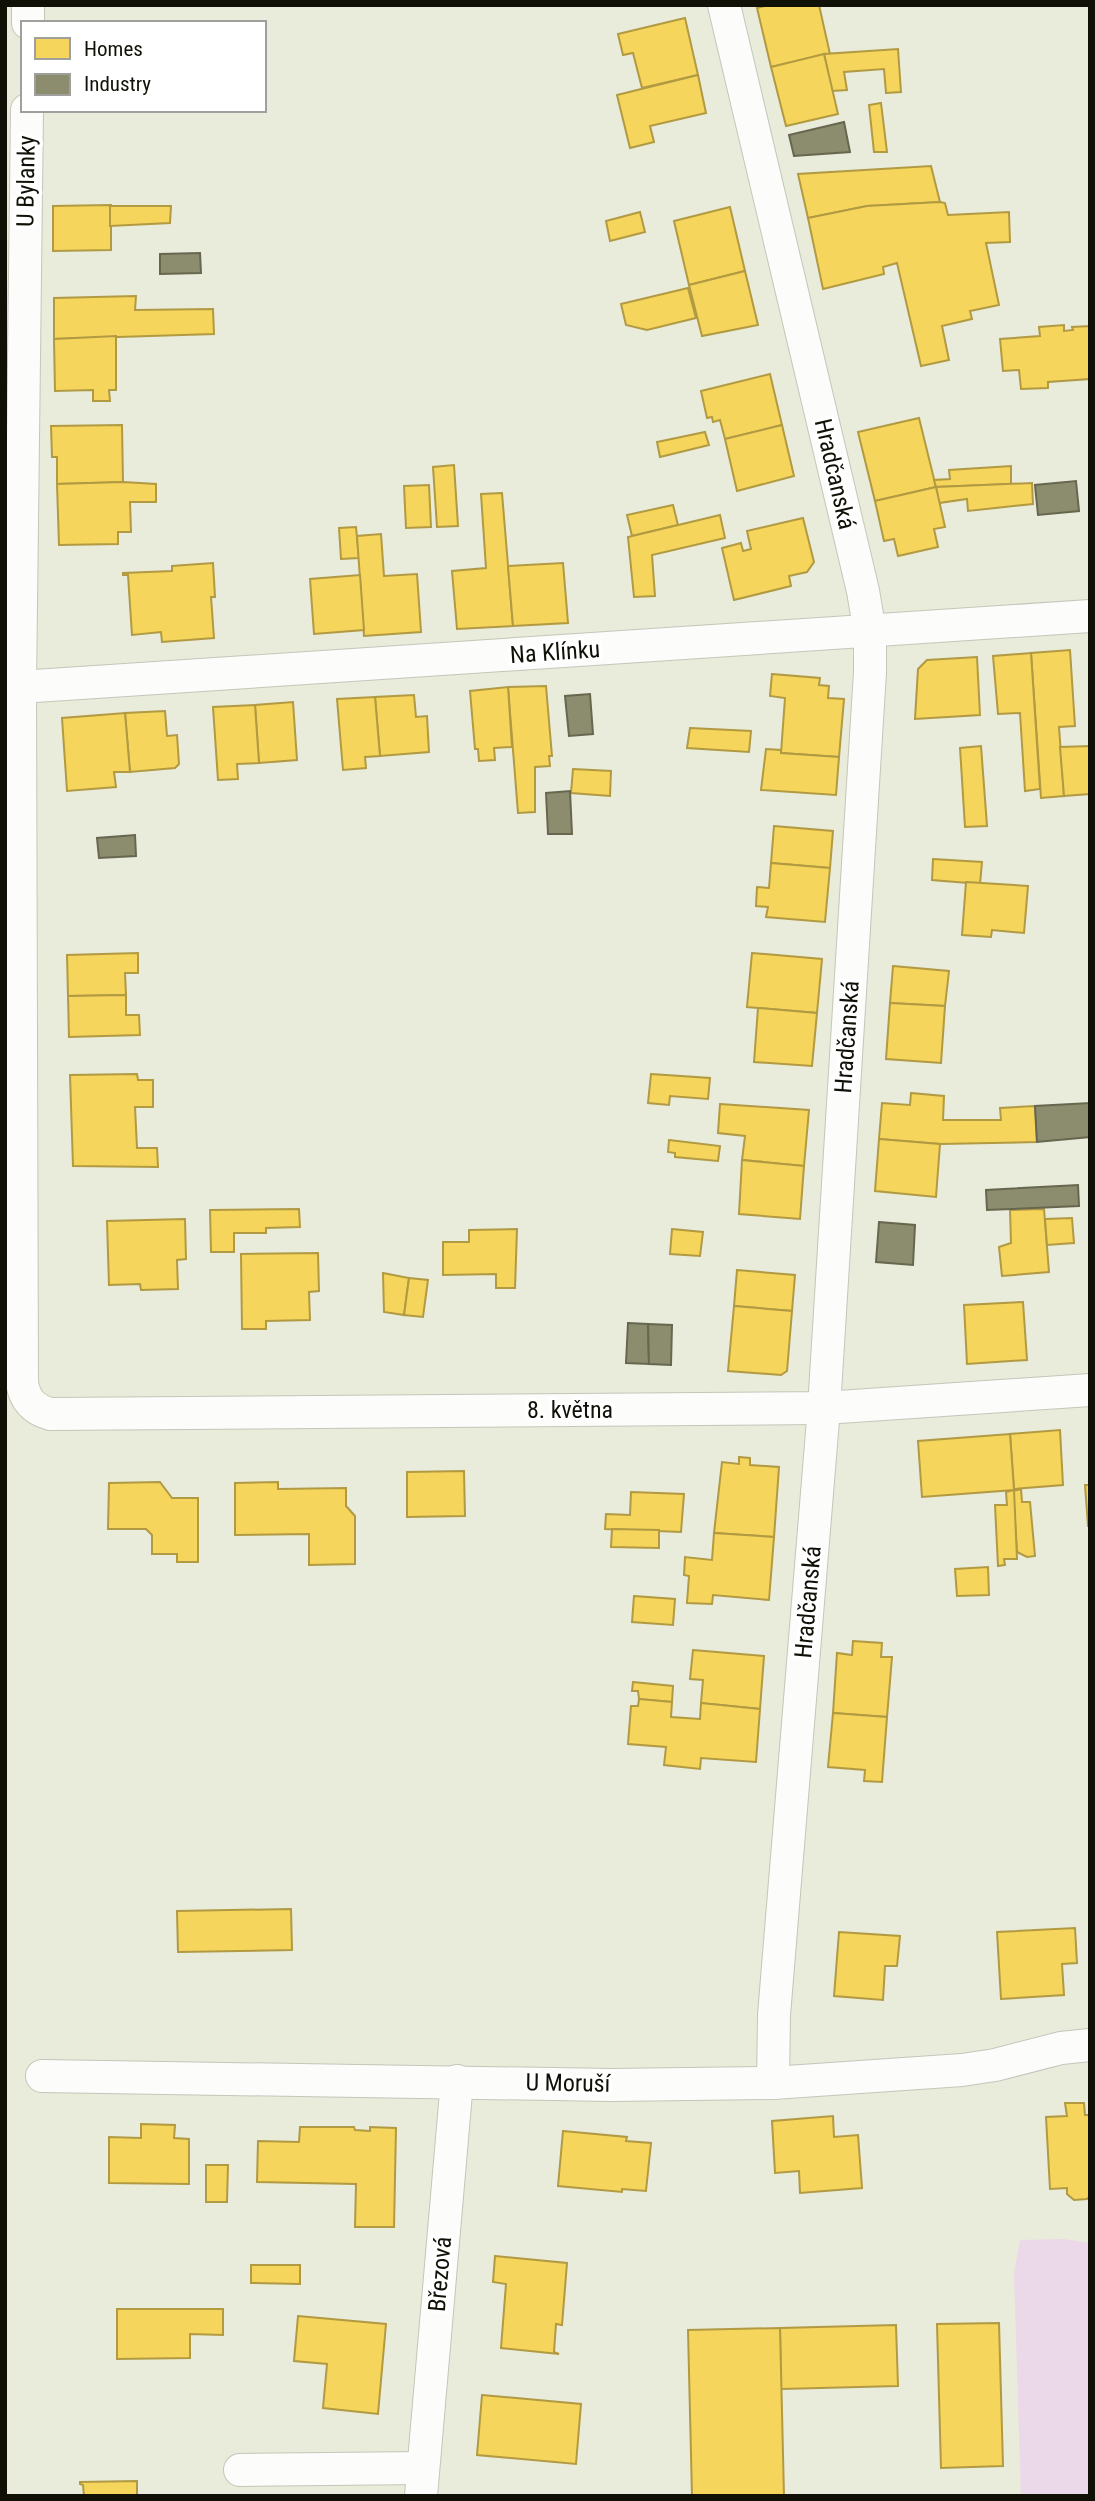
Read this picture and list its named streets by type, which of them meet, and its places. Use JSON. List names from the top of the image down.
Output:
{
  "streets": {
    "street": [
      "U Bylanky",
      "Hradčanská",
      "Na Klínku",
      "8. května",
      "U Moruší",
      "Březová"
    ]
  },
  "crossings": [
    ["U Bylanky", "Na Klínku"],
    ["U Bylanky", "8. května"],
    ["Hradčanská", "Na Klínku"],
    ["Hradčanská", "8. května"],
    ["Hradčanská", "U Moruší"],
    ["U Moruší", "Březová"]
  ],
  "legend": ["Homes", "Industry"]
}
